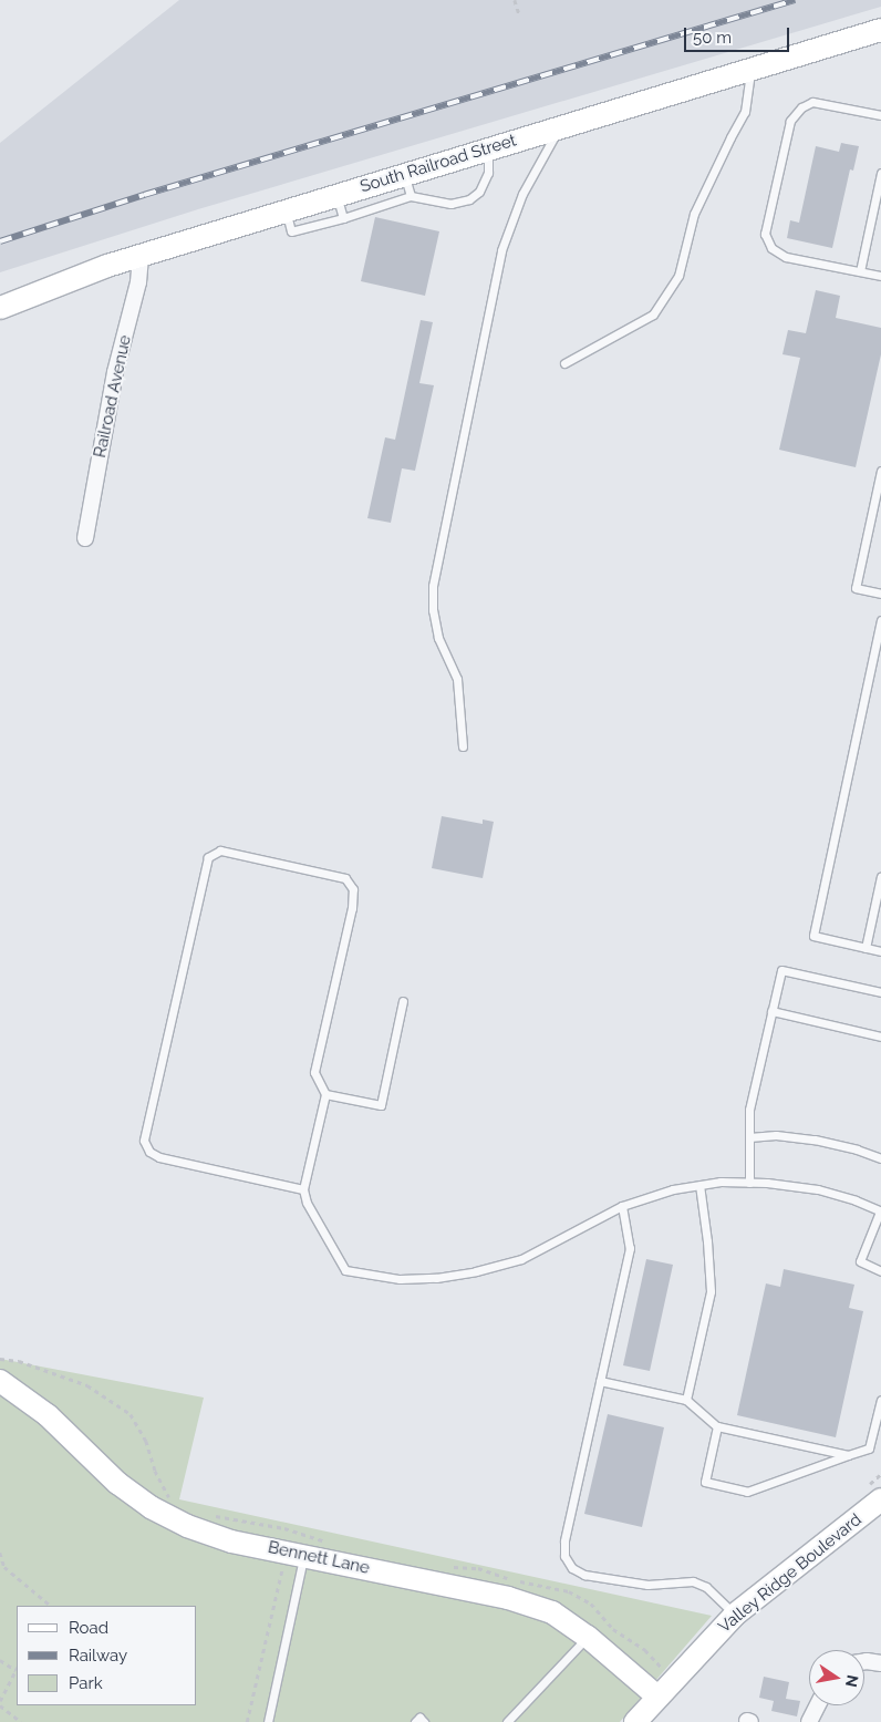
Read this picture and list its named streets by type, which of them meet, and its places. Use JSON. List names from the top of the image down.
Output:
{
  "streets": {
    "street": [
      "South Railroad Street",
      "Railroad Avenue",
      "Bennett Lane",
      "Valley Ridge Boulevard"
    ]
  },
  "crossings": [
    ["South Railroad Street", "Railroad Avenue"],
    ["Bennett Lane", "Valley Ridge Boulevard"]
  ],
  "legend": ["Road", "Railway", "Park"],
  "scale_bar": "50 m",
  "north": "right"
}
